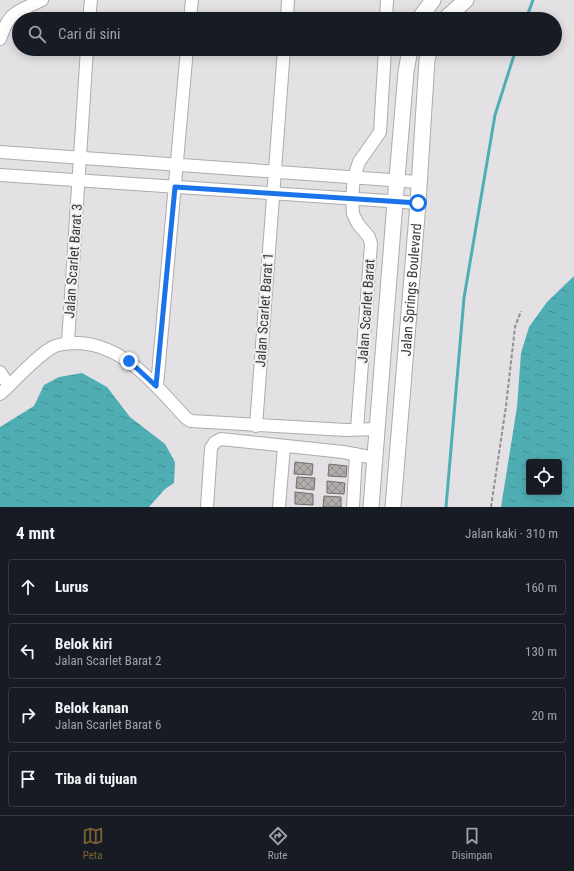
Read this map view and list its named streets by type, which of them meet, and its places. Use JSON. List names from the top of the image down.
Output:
{
  "streets": {
    "main road": ["Jalan Springs Boulevard"],
    "street": ["Jalan Scarlet Barat 3", "Jalan Scarlet Barat 1", "Jalan Scarlet Barat"]
  },
  "page": {
    "search": "Cari di sini",
    "heading": ["4 mnt", "Jalan kaki · 310 m"],
    "list": [
      ["Lurus", "160 m"],
      ["Belok kiri", "Jalan Scarlet Barat 2", "130 m"],
      ["Belok kanan", "Jalan Scarlet Barat 6", "20 m"],
      "Tiba di tujuan"
    ],
    "nav": ["Peta", "Rute", "Disimpan"]
  }
}
